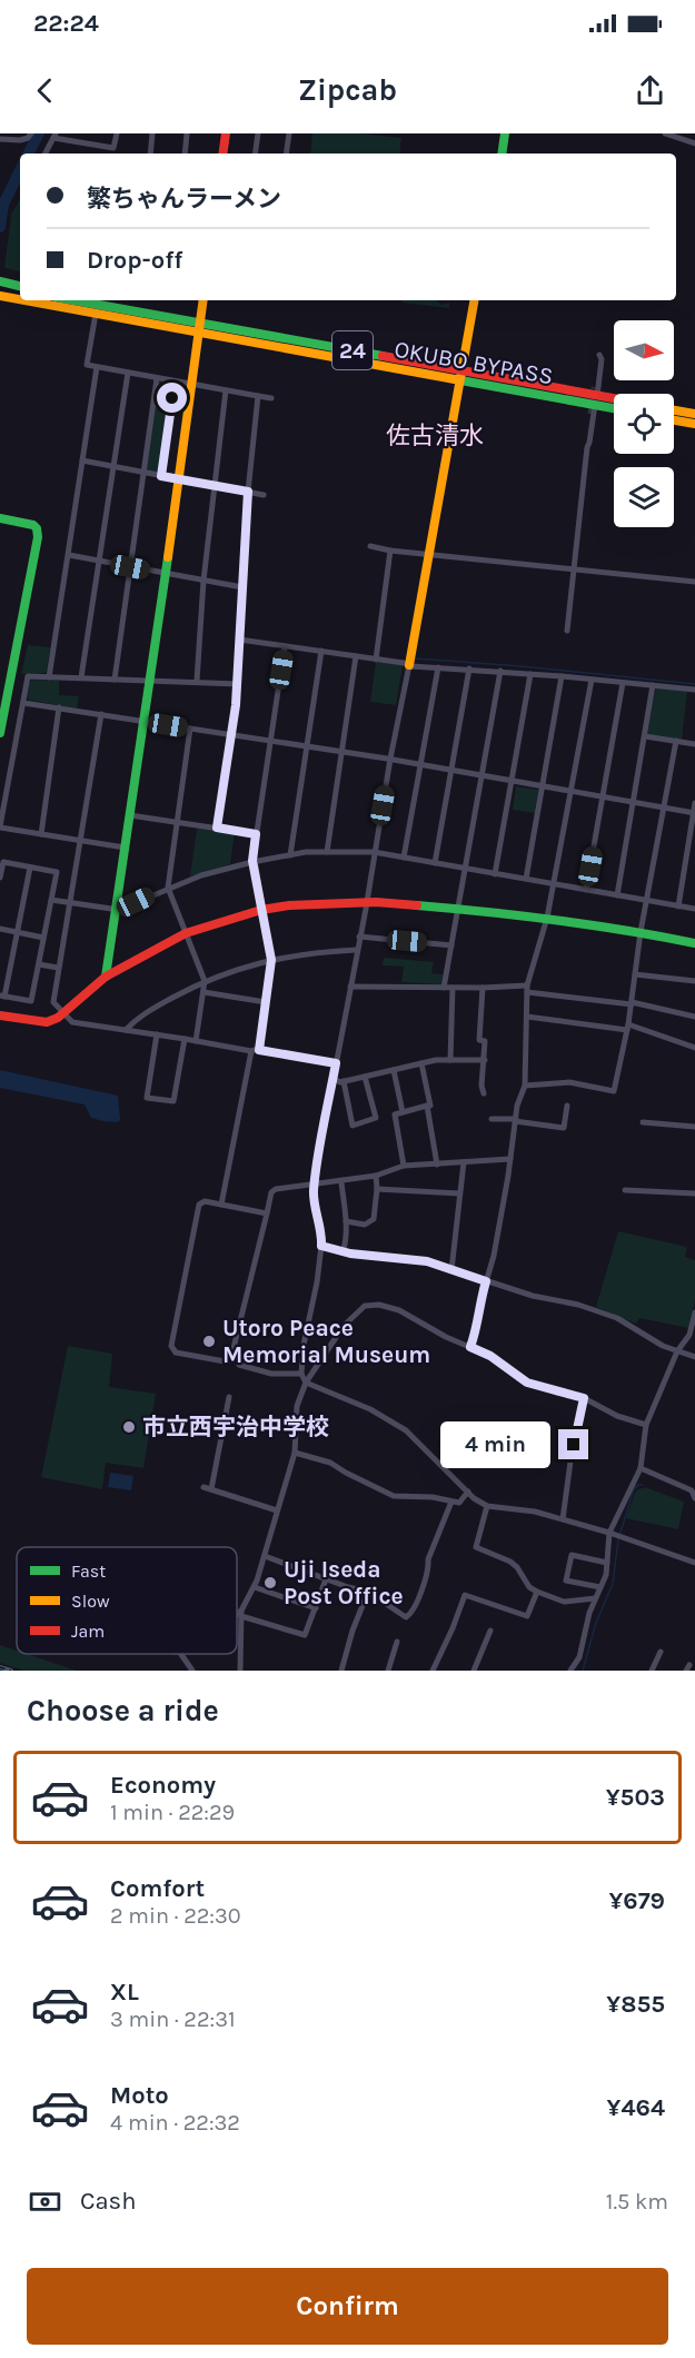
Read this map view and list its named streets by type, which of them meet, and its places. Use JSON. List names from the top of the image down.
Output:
{
  "streets": {
    "main road": ["24", "OKUBO BYPASS"]
  },
  "districts": ["佐古清水"],
  "places": ["Utoro Peace Memorial Museum", "市立西宇治中学校", "Uji Iseda Post Office"],
  "legend": ["Fast", "Slow", "Jam"],
  "north": "right",
  "page": {
    "status": "22:24",
    "header": "Zipcab",
    "banner": ["繁ちゃんラーメン", "Drop-off"],
    "bubble": "4 min",
    "heading": "Choose a ride",
    "list": [
      {
        "name": "Economy",
        "note": "1 min · 22:29",
        "value": "¥503"
      },
      {
        "name": "Comfort",
        "note": "2 min · 22:30",
        "value": "¥679"
      },
      {
        "name": "XL",
        "note": "3 min · 22:31",
        "value": "¥855"
      },
      {
        "name": "Moto",
        "note": "4 min · 22:32",
        "value": "¥464"
      }
    ],
    "pay": ["Cash", "1.5 km"],
    "buttons": "Confirm"
  }
}
